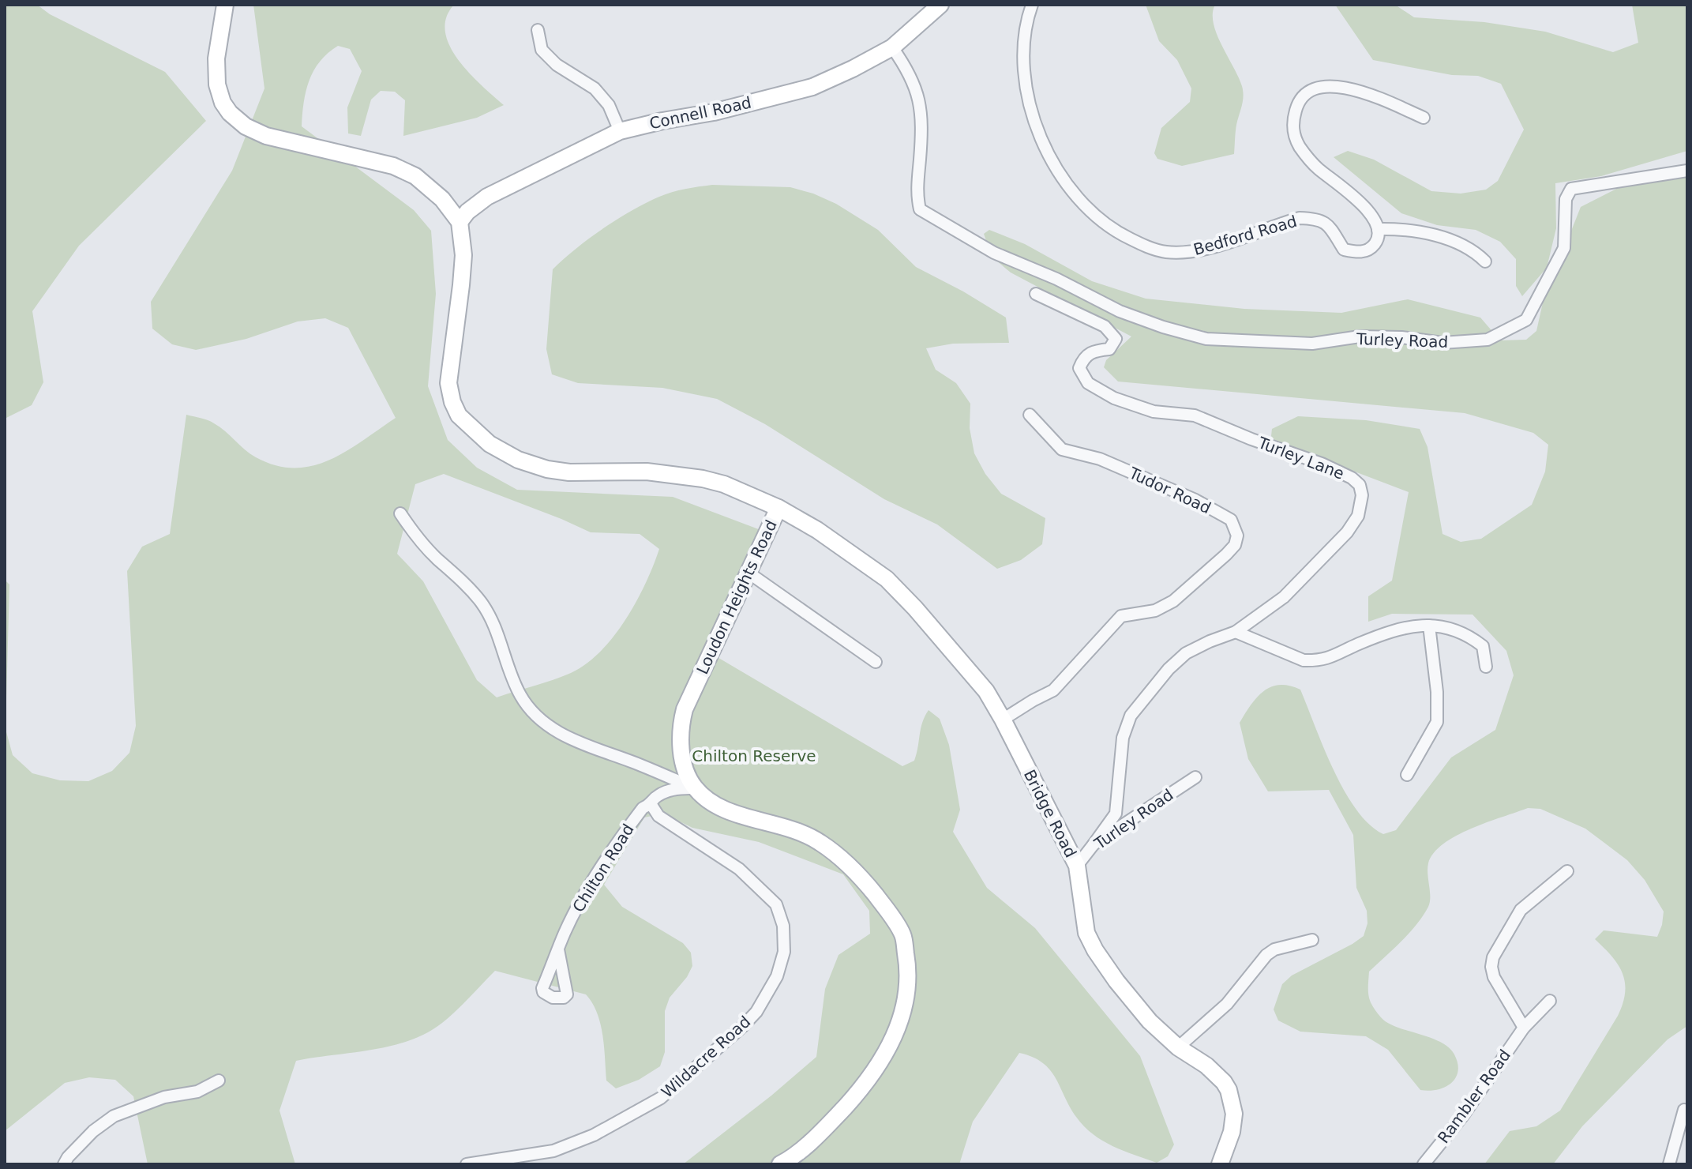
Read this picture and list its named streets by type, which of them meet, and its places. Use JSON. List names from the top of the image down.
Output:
{
  "streets": {
    "main road": ["Connell Road", "Loudon Heights Road", "Bridge Road"],
    "street": [
      "Bedford Road",
      "Turley Road",
      "Turley Lane",
      "Tudor Road",
      "Chilton Road",
      "Wildacre Road",
      "Rambler Road"
    ]
  },
  "crossings": [
    ["Connell Road", "Turley Road"],
    ["Connell Road", "Loudon Heights Road"],
    ["Turley Road", "Turley Lane"],
    ["Turley Road", "Bridge Road"],
    ["Tudor Road", "Bridge Road"],
    ["Loudon Heights Road", "Bridge Road"],
    ["Loudon Heights Road", "Chilton Road"],
    ["Chilton Road", "Wildacre Road"]
  ],
  "parks": ["Chilton Reserve"]
}
